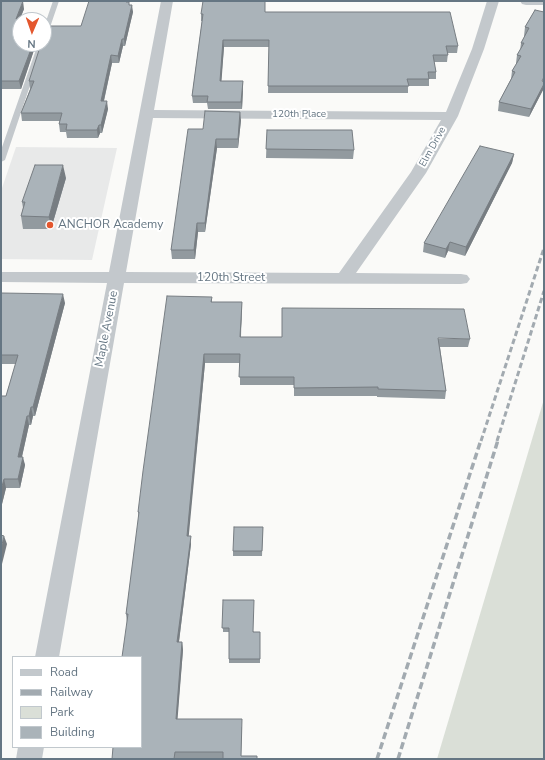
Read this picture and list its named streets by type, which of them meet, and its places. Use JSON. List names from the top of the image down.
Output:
{
  "streets": {
    "street": [
      "120th Place",
      "Elm Drive",
      "120th Street",
      "Maple Avenue"
    ]
  },
  "crossings": [
    ["120th Place", "Elm Drive"],
    ["120th Place", "Maple Avenue"],
    ["Elm Drive", "120th Street"],
    ["120th Street", "Maple Avenue"]
  ],
  "places": ["ANCHOR Academy"],
  "legend": [
    "Road",
    "Railway",
    "Park",
    "Building"
  ],
  "north": "bottom"
}
